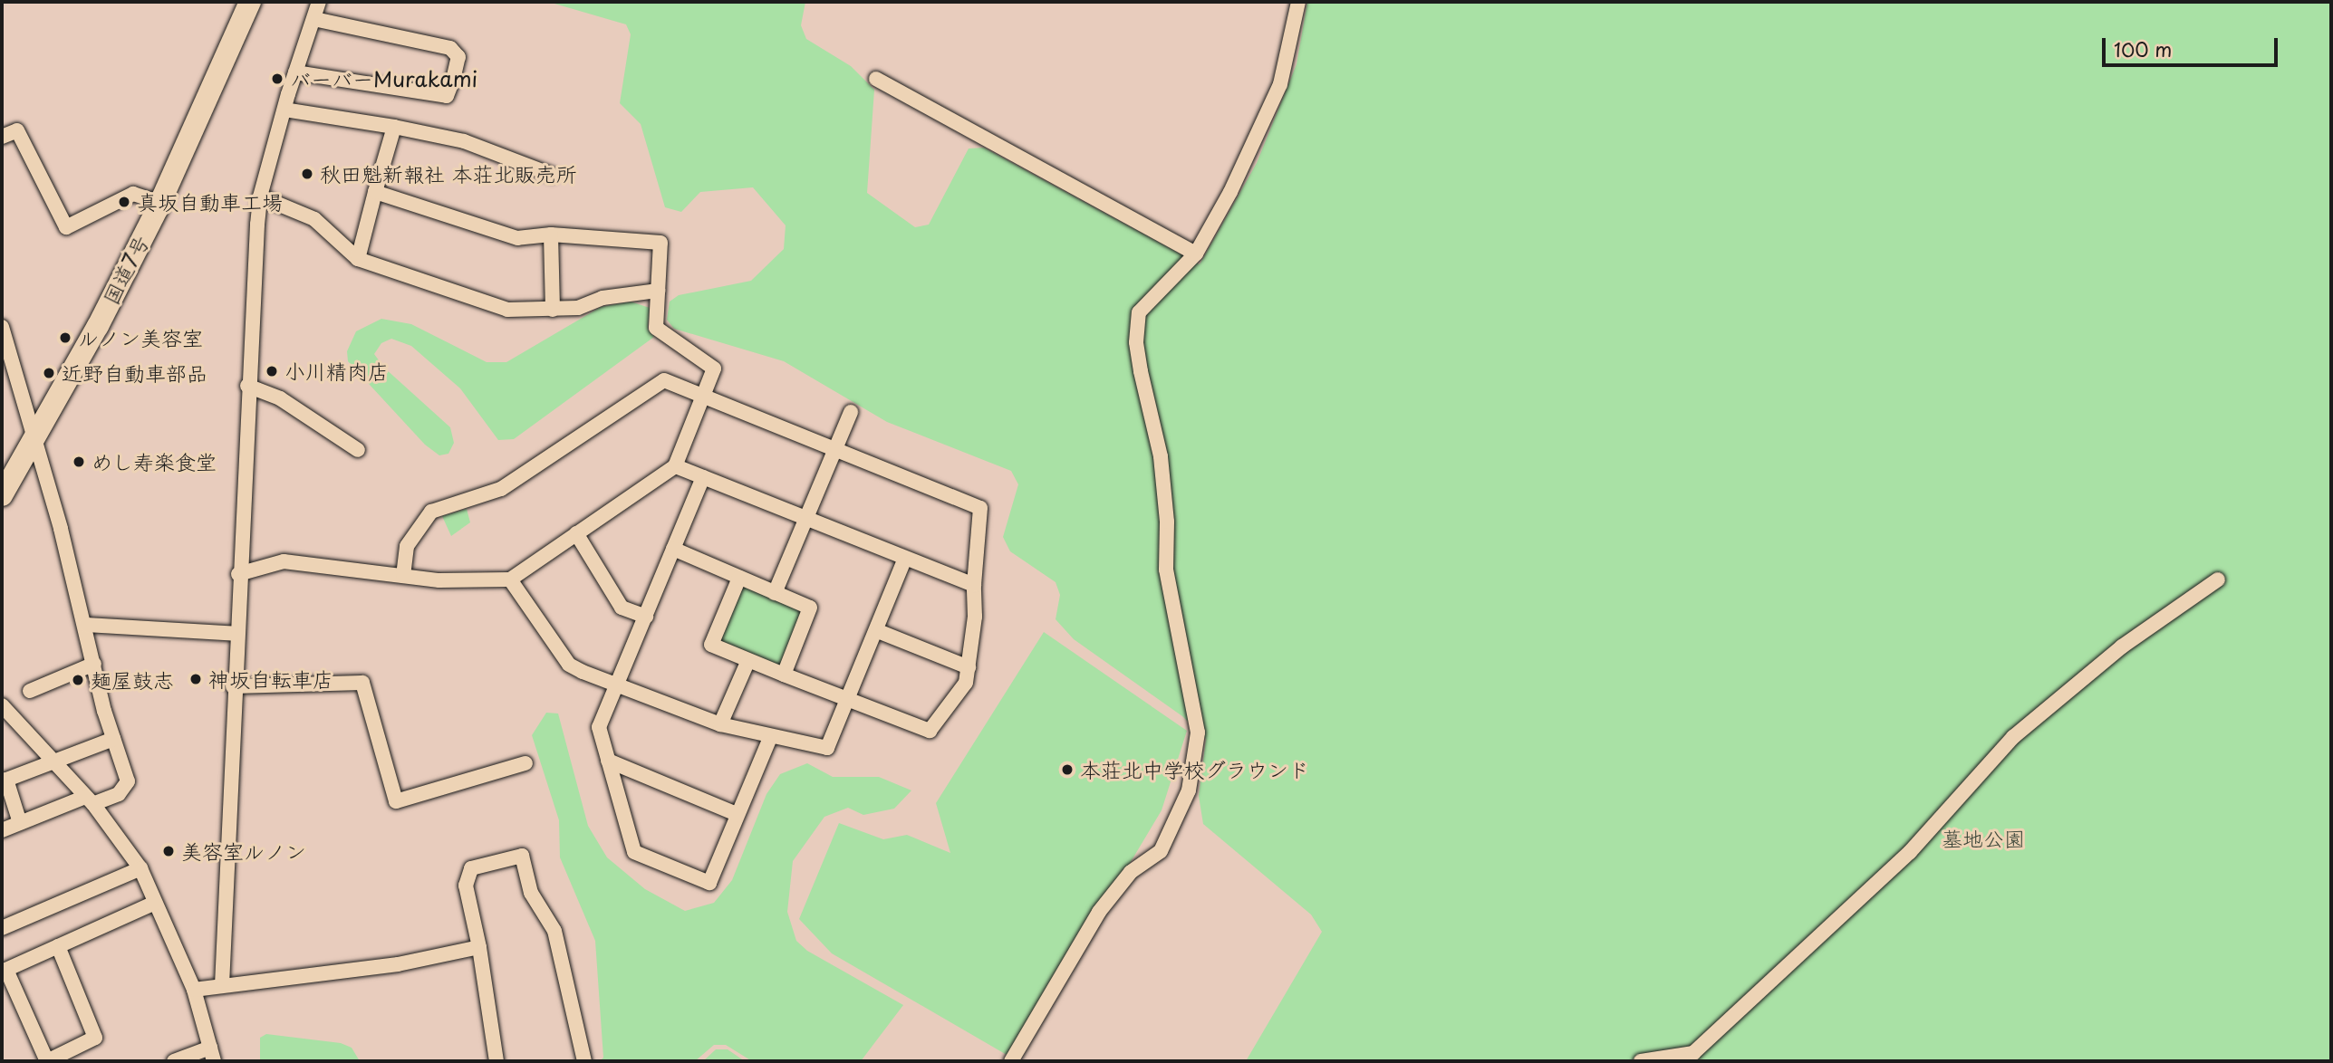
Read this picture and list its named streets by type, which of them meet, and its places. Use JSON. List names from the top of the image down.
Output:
{
  "streets": {
    "highway": ["国道7号"]
  },
  "parks": ["墓地公園"],
  "places": [
    "バーバーMurakami",
    "秋田魁新報社 本荘北販売所",
    "真坂自動車工場",
    "ルノン美容室",
    "小川精肉店",
    "近野自動車部品",
    "めし寿楽食堂",
    "神坂自転車店",
    "麺屋鼓志",
    "本荘北中学校グラウンド",
    "美容室ルノン"
  ],
  "scale_bar": "100 m"
}
